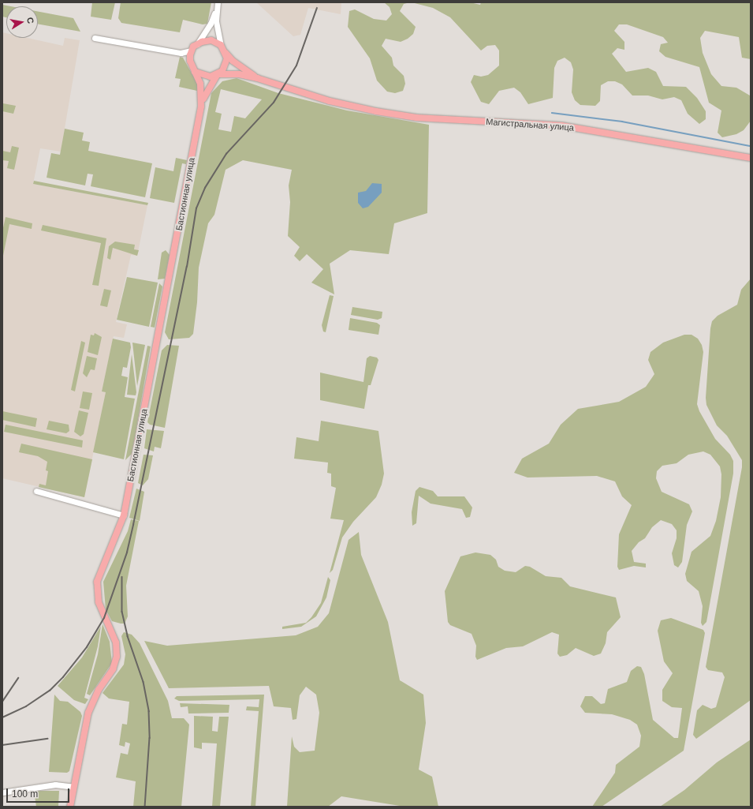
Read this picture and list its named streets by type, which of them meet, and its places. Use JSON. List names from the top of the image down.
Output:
{
  "streets": {
    "main road": ["Магистральная улица", "Бастионная улица"]
  },
  "scale_bar": "100 m",
  "north": "right"
}
